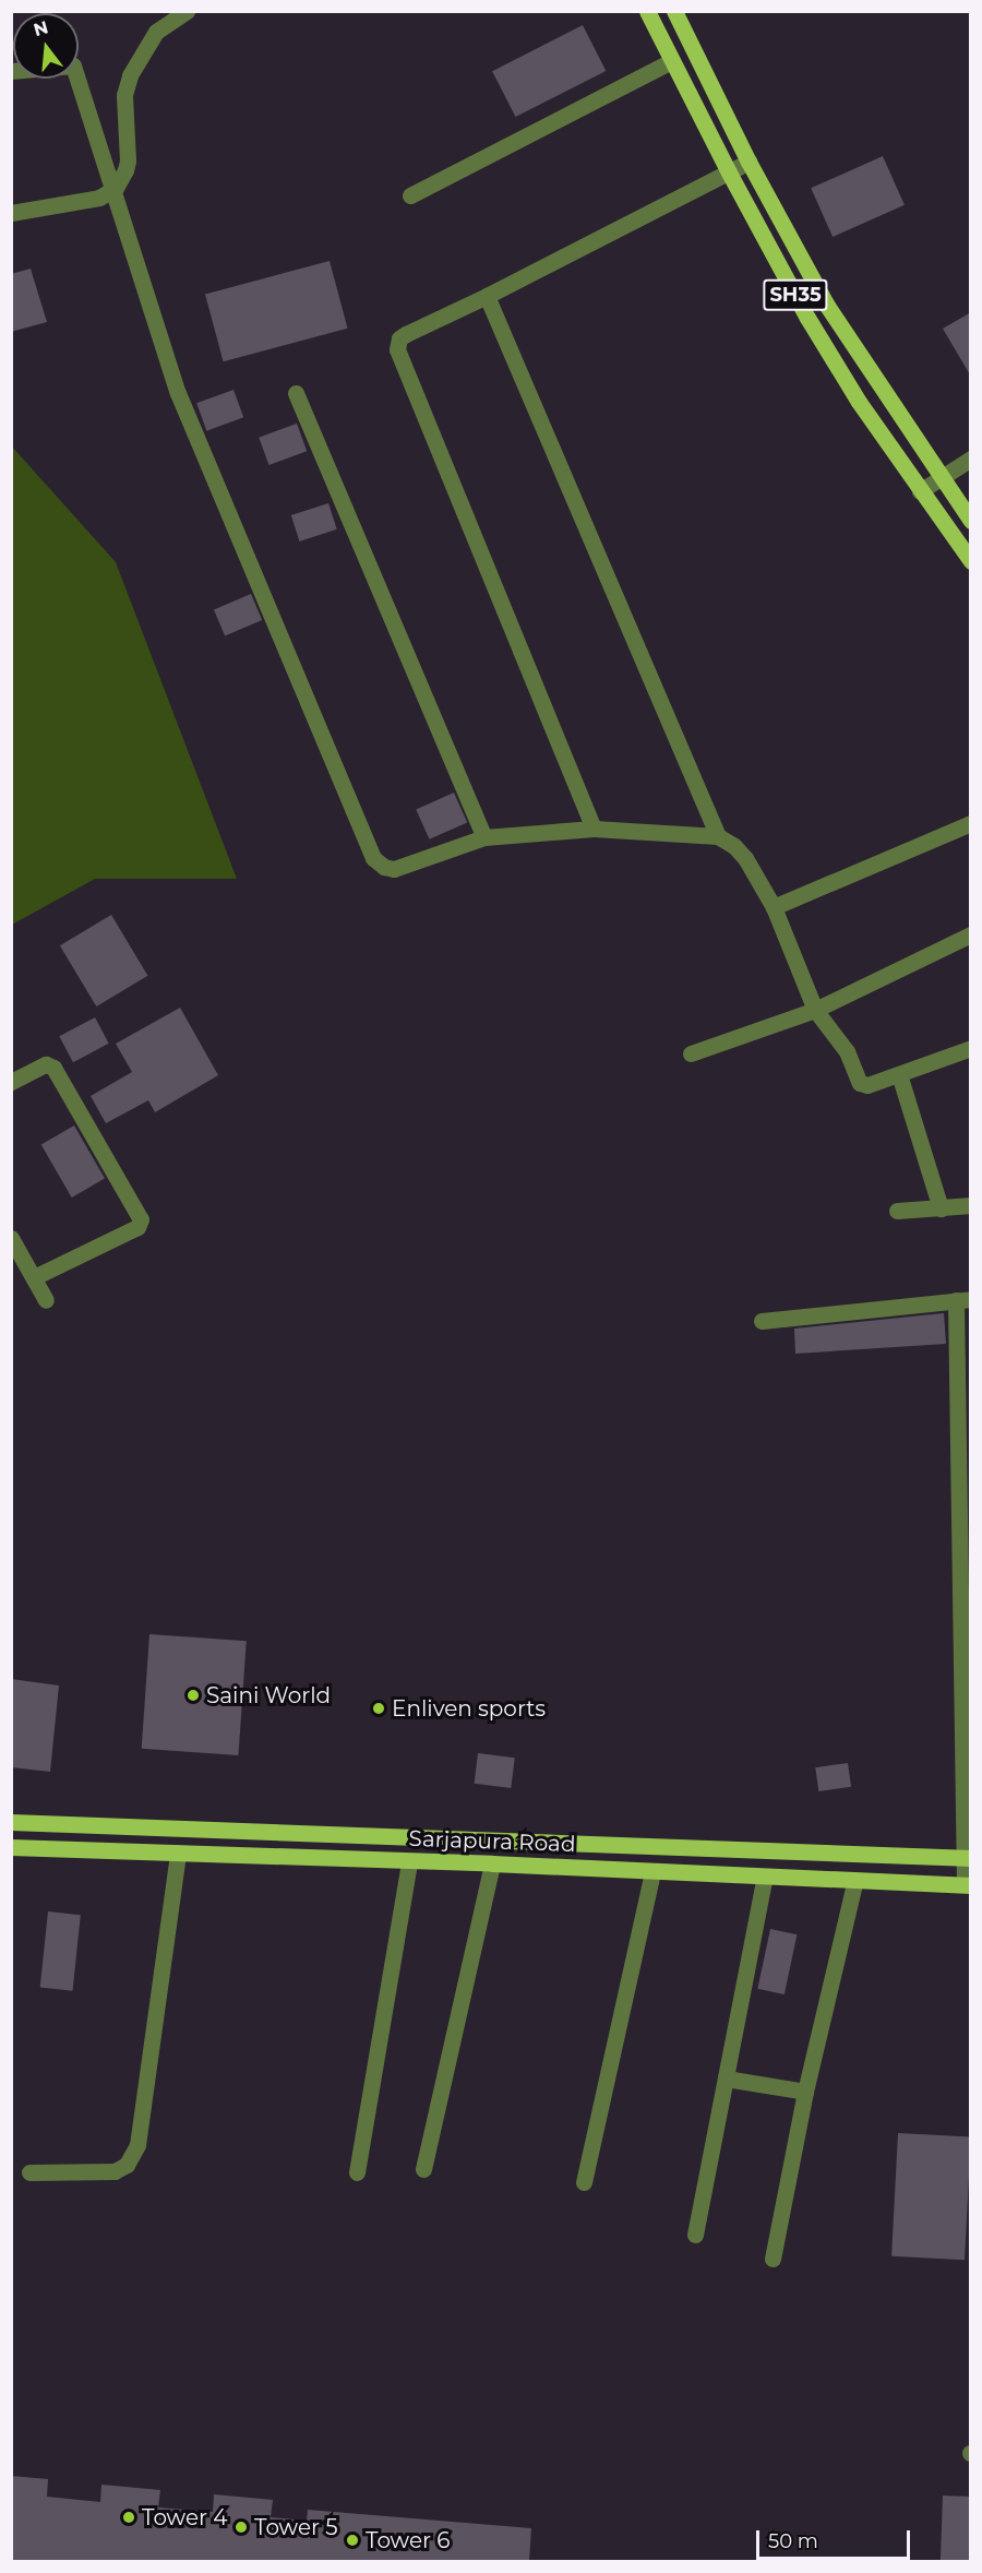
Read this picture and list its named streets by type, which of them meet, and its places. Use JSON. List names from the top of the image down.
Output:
{
  "streets": {
    "main road": ["SH35", "Sarjapura Road"]
  },
  "places": [
    "Saini World",
    "Enliven sports",
    "Tower 4",
    "Tower 5",
    "Tower 6"
  ],
  "scale_bar": "50 m",
  "north": "top"
}
